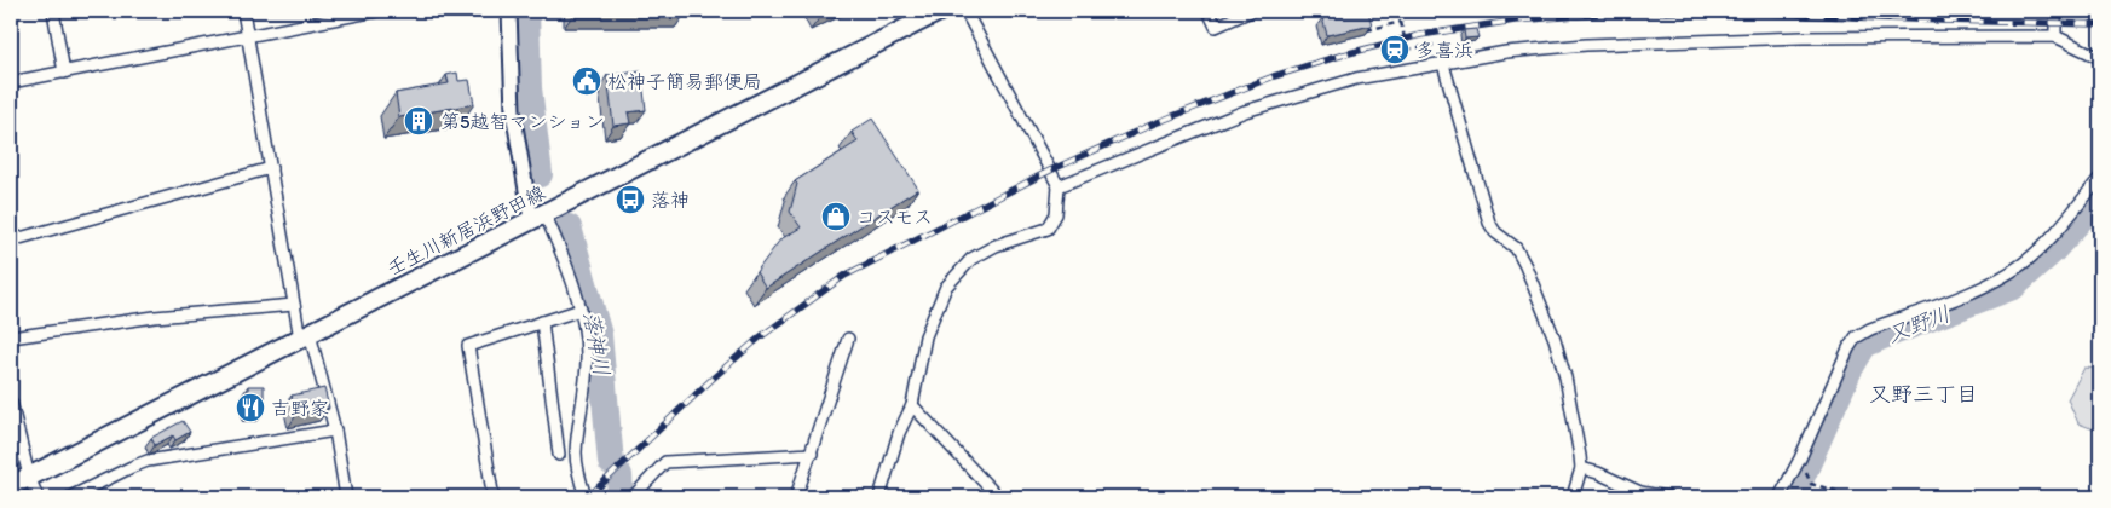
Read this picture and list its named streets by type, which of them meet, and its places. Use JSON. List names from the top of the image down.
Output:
{
  "streets": {
    "main road": ["壬生川新居浜野田線"]
  },
  "districts": ["又野三丁目"],
  "water": ["又野川", "落神川"],
  "places": {
    "station": ["多喜浜"],
    "public building": ["松神子簡易郵便局"],
    "building": ["第5越智マンション"],
    "bus stop": ["落神"],
    "shop": ["コスモス"],
    "restaurant": ["吉野家"]
  }
}
